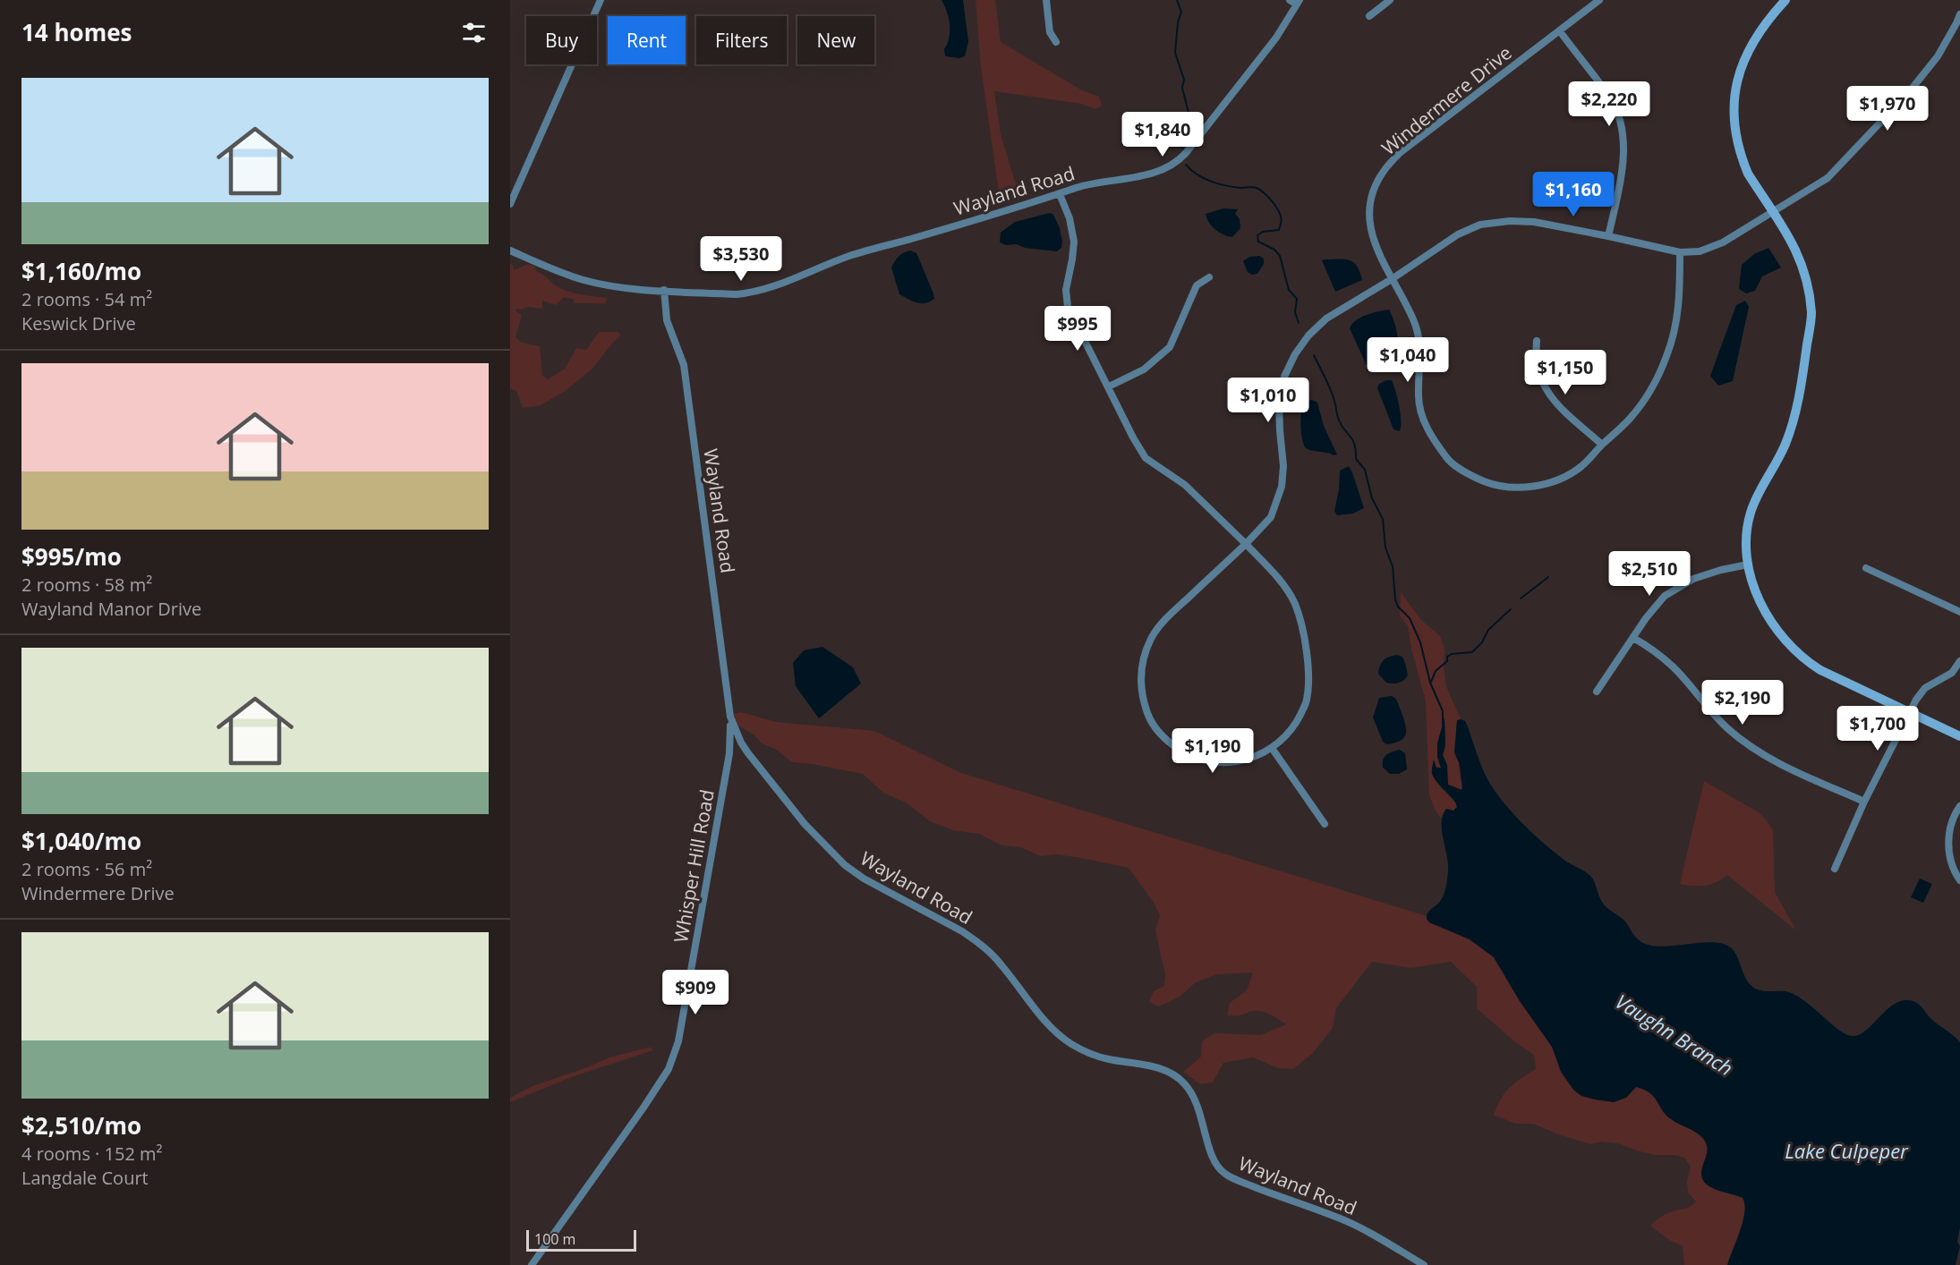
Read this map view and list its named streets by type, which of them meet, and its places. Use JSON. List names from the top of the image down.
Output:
{
  "streets": {
    "street": ["Windermere Drive", "Wayland Road", "Whisper Hill Road"]
  },
  "crossings": [
    ["Wayland Road", "Whisper Hill Road"]
  ],
  "water": ["Vaughn Branch", "Lake Culpeper"],
  "scale_bar": "100 m",
  "page": {
    "heading": "14 homes",
    "chip": [
      "Buy",
      "Rent",
      "Filters",
      "New"
    ],
    "list": [
      {
        "name": "$1,160/mo",
        "note": "2 rooms · 54 m² · Keswick Drive"
      },
      {
        "name": "$995/mo",
        "note": "2 rooms · 58 m² · Wayland Manor Drive"
      },
      {
        "name": "$1,040/mo",
        "note": "2 rooms · 56 m² · Windermere Drive"
      },
      {
        "name": "$2,510/mo",
        "note": "4 rooms · 152 m² · Langdale Court"
      }
    ],
    "price": [
      "$2,220",
      "$1,970",
      "$1,840",
      "$1,160",
      "$3,530",
      "$995",
      "$1,040",
      "$1,150",
      "$1,010",
      "$2,510",
      "$2,190",
      "$1,700",
      "$1,190",
      "$909"
    ],
    "scale": "100 m"
  }
}
